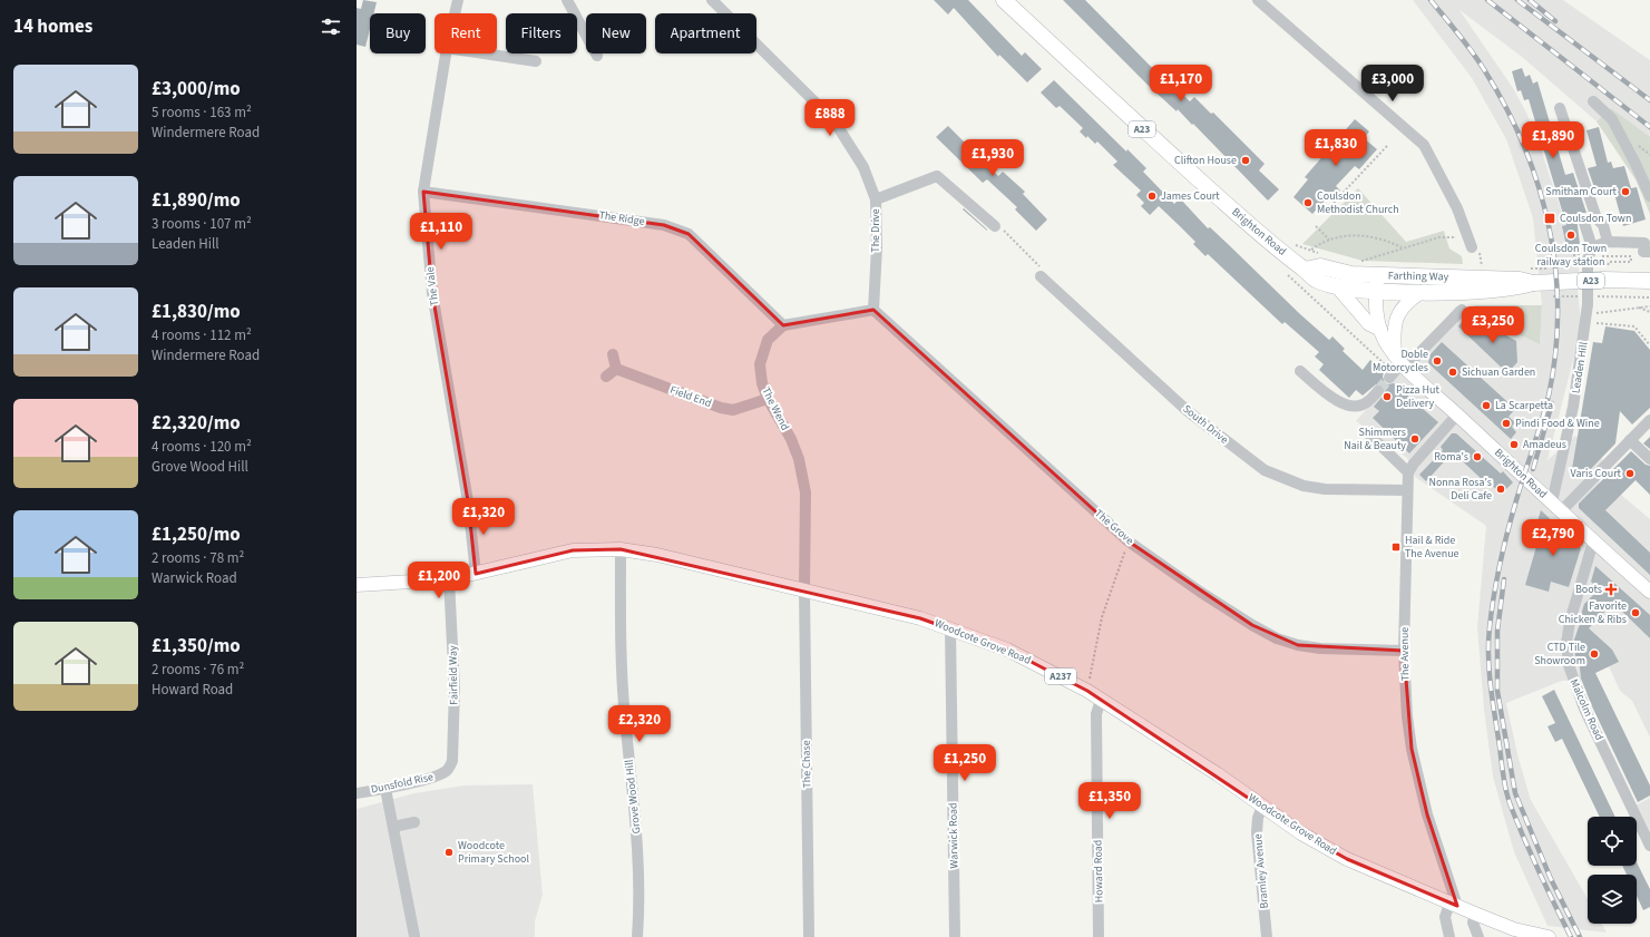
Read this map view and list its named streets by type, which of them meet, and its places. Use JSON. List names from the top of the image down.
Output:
{
  "streets": {
    "highway": ["A23", "Brighton Road", "Farthing Way"],
    "main road": ["Woodcote Grove Road", "A237"],
    "street": [
      "The Ridge",
      "The Drive",
      "The Vale",
      "Leaden Hill",
      "Field End",
      "The Wend",
      "South Drive",
      "The Grove",
      "The Avenue",
      "Fairfield Way",
      "Malcolm Road",
      "The Chase",
      "Dunsfold Rise",
      "Grove Wood Hill",
      "Warwick Road",
      "Howard Road",
      "Bramley Avenue"
    ]
  },
  "crossings": [
    ["A23", "Brighton Road"],
    ["A23", "Farthing Way"],
    ["The Ridge", "The Vale"],
    ["The Ridge", "The Wend"],
    ["The Drive", "The Grove"],
    ["Brighton Road", "Farthing Way"],
    ["Brighton Road", "Leaden Hill"],
    ["Brighton Road", "Malcolm Road"],
    ["The Vale", "Woodcote Grove Road"],
    ["Field End", "The Wend"],
    ["The Wend", "Woodcote Grove Road"],
    ["The Wend", "The Chase"],
    ["South Drive", "The Avenue"],
    ["The Grove", "The Avenue"],
    ["Woodcote Grove Road", "The Avenue"],
    ["Woodcote Grove Road", "Fairfield Way"],
    ["Woodcote Grove Road", "The Chase"],
    ["Woodcote Grove Road", "Grove Wood Hill"],
    ["Woodcote Grove Road", "Warwick Road"],
    ["Woodcote Grove Road", "Howard Road"],
    ["Woodcote Grove Road", "Bramley Avenue"],
    ["Fairfield Way", "Dunsfold Rise"]
  ],
  "places": {
    "other": [
      "Clifton House",
      "Smitham Court",
      "James Court",
      "Coulsdon Methodist Church",
      "Coulsdon Town railway station",
      "Doble Motorcycles",
      "Sichuan Garden",
      "Pizza Hut Delivery",
      "La Scarpetta",
      "Pindi Food & Wine",
      "Shimmers Nail & Beauty",
      "Amadeus",
      "Roma's",
      "Varis Court",
      "Nonna Rosa's Deli Cafe",
      "Favorite Chicken & Ribs",
      "CTD Tile Showroom",
      "Woodcote Primary School"
    ],
    "transit": ["Coulsdon Town", "Hail & Ride The Avenue"],
    "health": ["Boots"]
  },
  "page": {
    "heading": "14 homes",
    "chip": [
      "Buy",
      "Rent",
      "Filters",
      "New",
      "Apartment"
    ],
    "list": [
      {
        "name": "£3,000/mo",
        "note": "5 rooms · 163 m² · Windermere Road"
      },
      {
        "name": "£1,890/mo",
        "note": "3 rooms · 107 m² · Leaden Hill"
      },
      {
        "name": "£1,830/mo",
        "note": "4 rooms · 112 m² · Windermere Road"
      },
      {
        "name": "£2,320/mo",
        "note": "4 rooms · 120 m² · Grove Wood Hill"
      },
      {
        "name": "£1,250/mo",
        "note": "2 rooms · 78 m² · Warwick Road"
      },
      {
        "name": "£1,350/mo",
        "note": "2 rooms · 76 m² · Howard Road"
      }
    ],
    "price": [
      "£1,170",
      "£3,000",
      "£888",
      "£1,890",
      "£1,830",
      "£1,930",
      "£1,110",
      "£3,250",
      "£1,320",
      "£2,790",
      "£1,200",
      "£2,320",
      "£1,250",
      "£1,350"
    ]
  }
}
